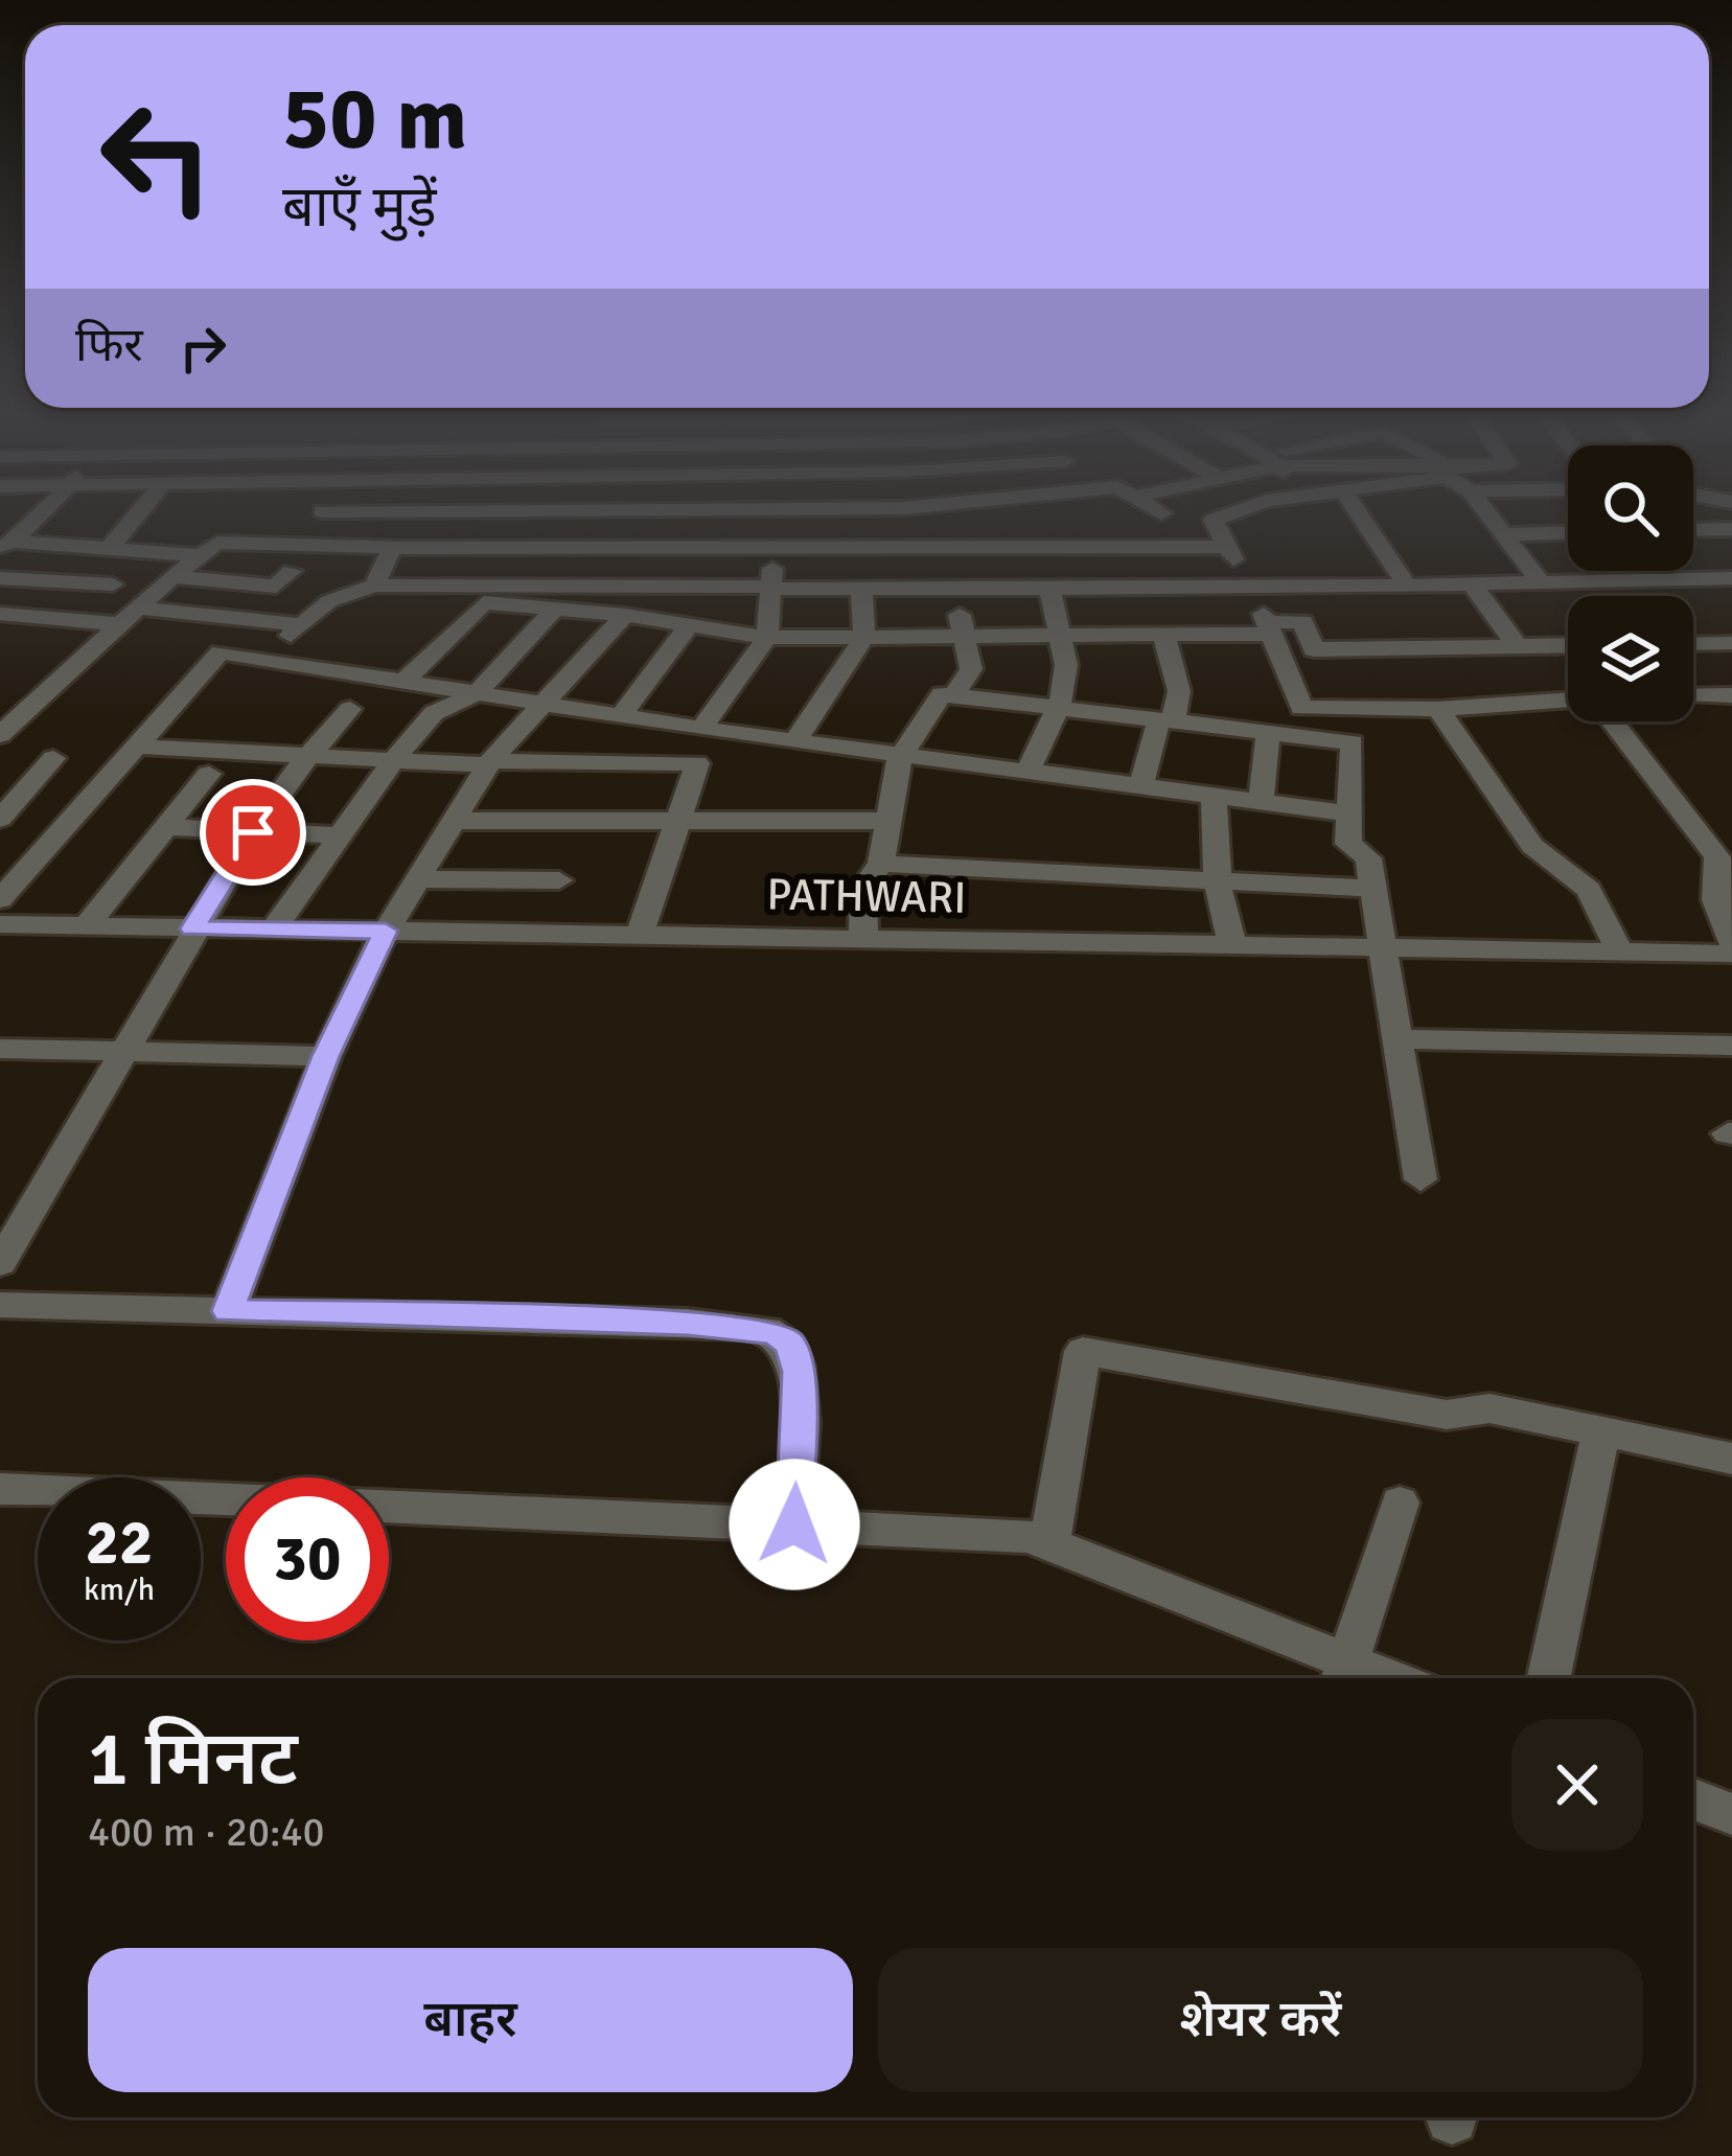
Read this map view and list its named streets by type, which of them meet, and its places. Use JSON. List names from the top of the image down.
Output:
{
  "streets": {
    "street": ["PATHWARI"]
  },
  "page": {
    "turn": ["50 m", "बाएँ मुड़ें"],
    "then": "फिर",
    "speed": "22 km/h",
    "limit": "30",
    "heading": ["1 मिनट", "400 m · 20:40"],
    "buttons": ["बाहर", "शेयर करें"]
  }
}
